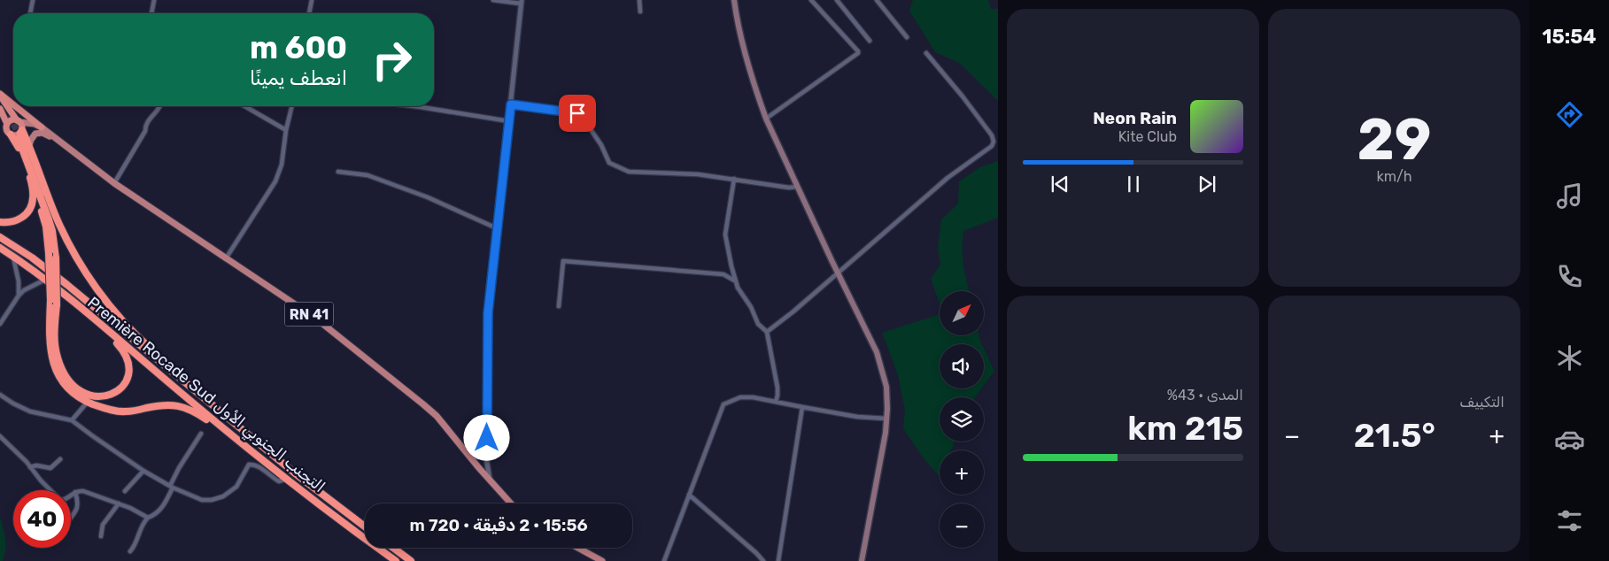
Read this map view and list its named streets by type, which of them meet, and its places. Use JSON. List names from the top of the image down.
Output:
{
  "streets": {
    "highway": ["Première Rocade Sud التجنب الجنوبي الأول"],
    "main road": ["RN 41"]
  },
  "north": "top right",
  "page": {
    "tabs": "15:54",
    "tile": [
      ["29", "km/h"],
      "التكييف",
      ["المدى · 43%", "215 km"]
    ],
    "turn": ["600 m", "انعطف يمينًا"],
    "song": ["Neon Rain", "Kite Club"],
    "map_buttons": ["+", "−"],
    "heat": ["−", "21.5°", "+"],
    "limit": "40",
    "trip": "15:56 · 2 دقيقة · 720 m"
  }
}
